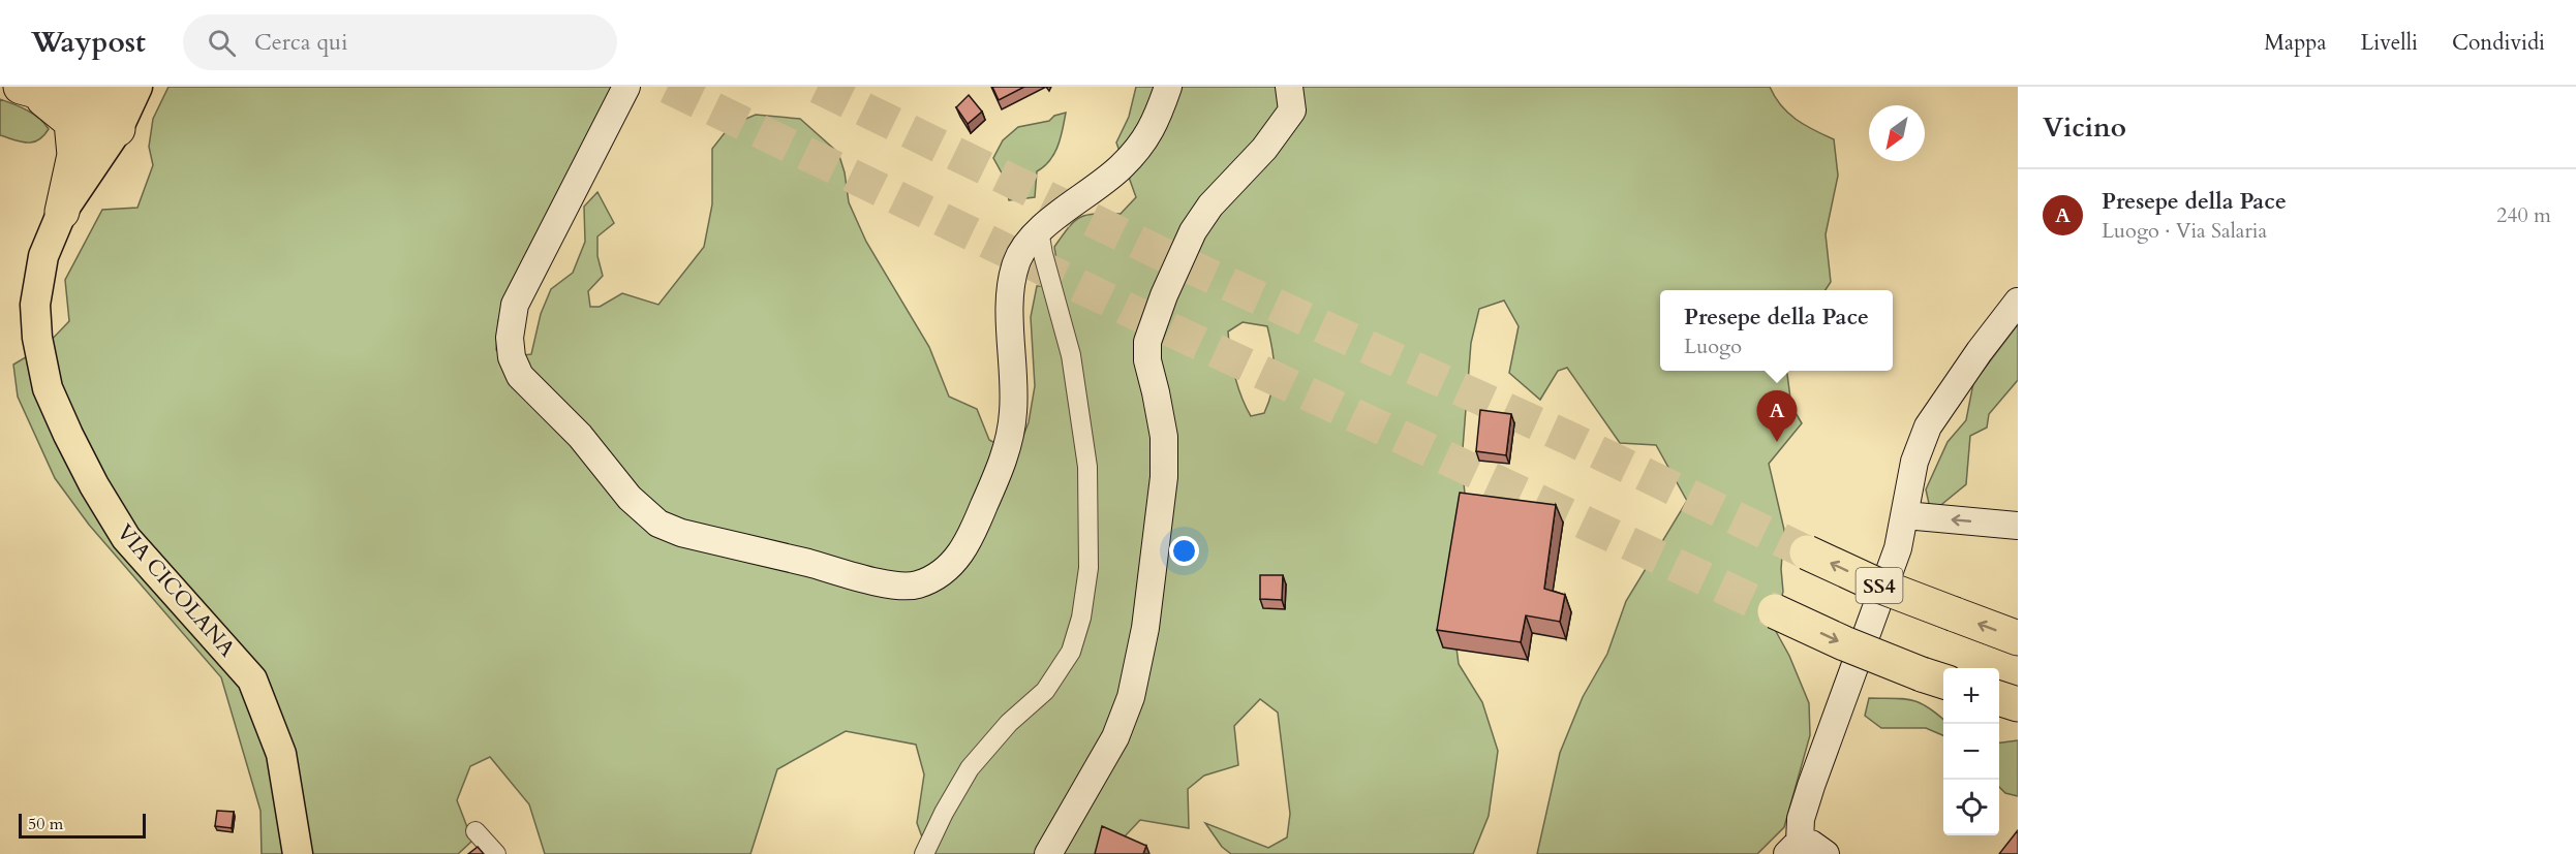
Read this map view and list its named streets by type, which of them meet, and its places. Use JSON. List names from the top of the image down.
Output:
{
  "streets": {
    "highway": ["SS4"],
    "main road": ["VIA CICOLANA"]
  },
  "scale_bar": "50 m",
  "north": "bottom left",
  "page": {
    "header": "Waypost",
    "search": "Cerca qui",
    "nav": ["Mappa", "Livelli", "Condividi"],
    "heading": "Vicino",
    "list": [
      {
        "mark": "A",
        "name": "Presepe della Pace",
        "note": "Luogo · Via Salaria",
        "value": "240 m"
      }
    ],
    "popup": ["Presepe della Pace", "Luogo"],
    "pins": "A",
    "map_buttons": ["+", "−"],
    "scale": "50 m"
  }
}
